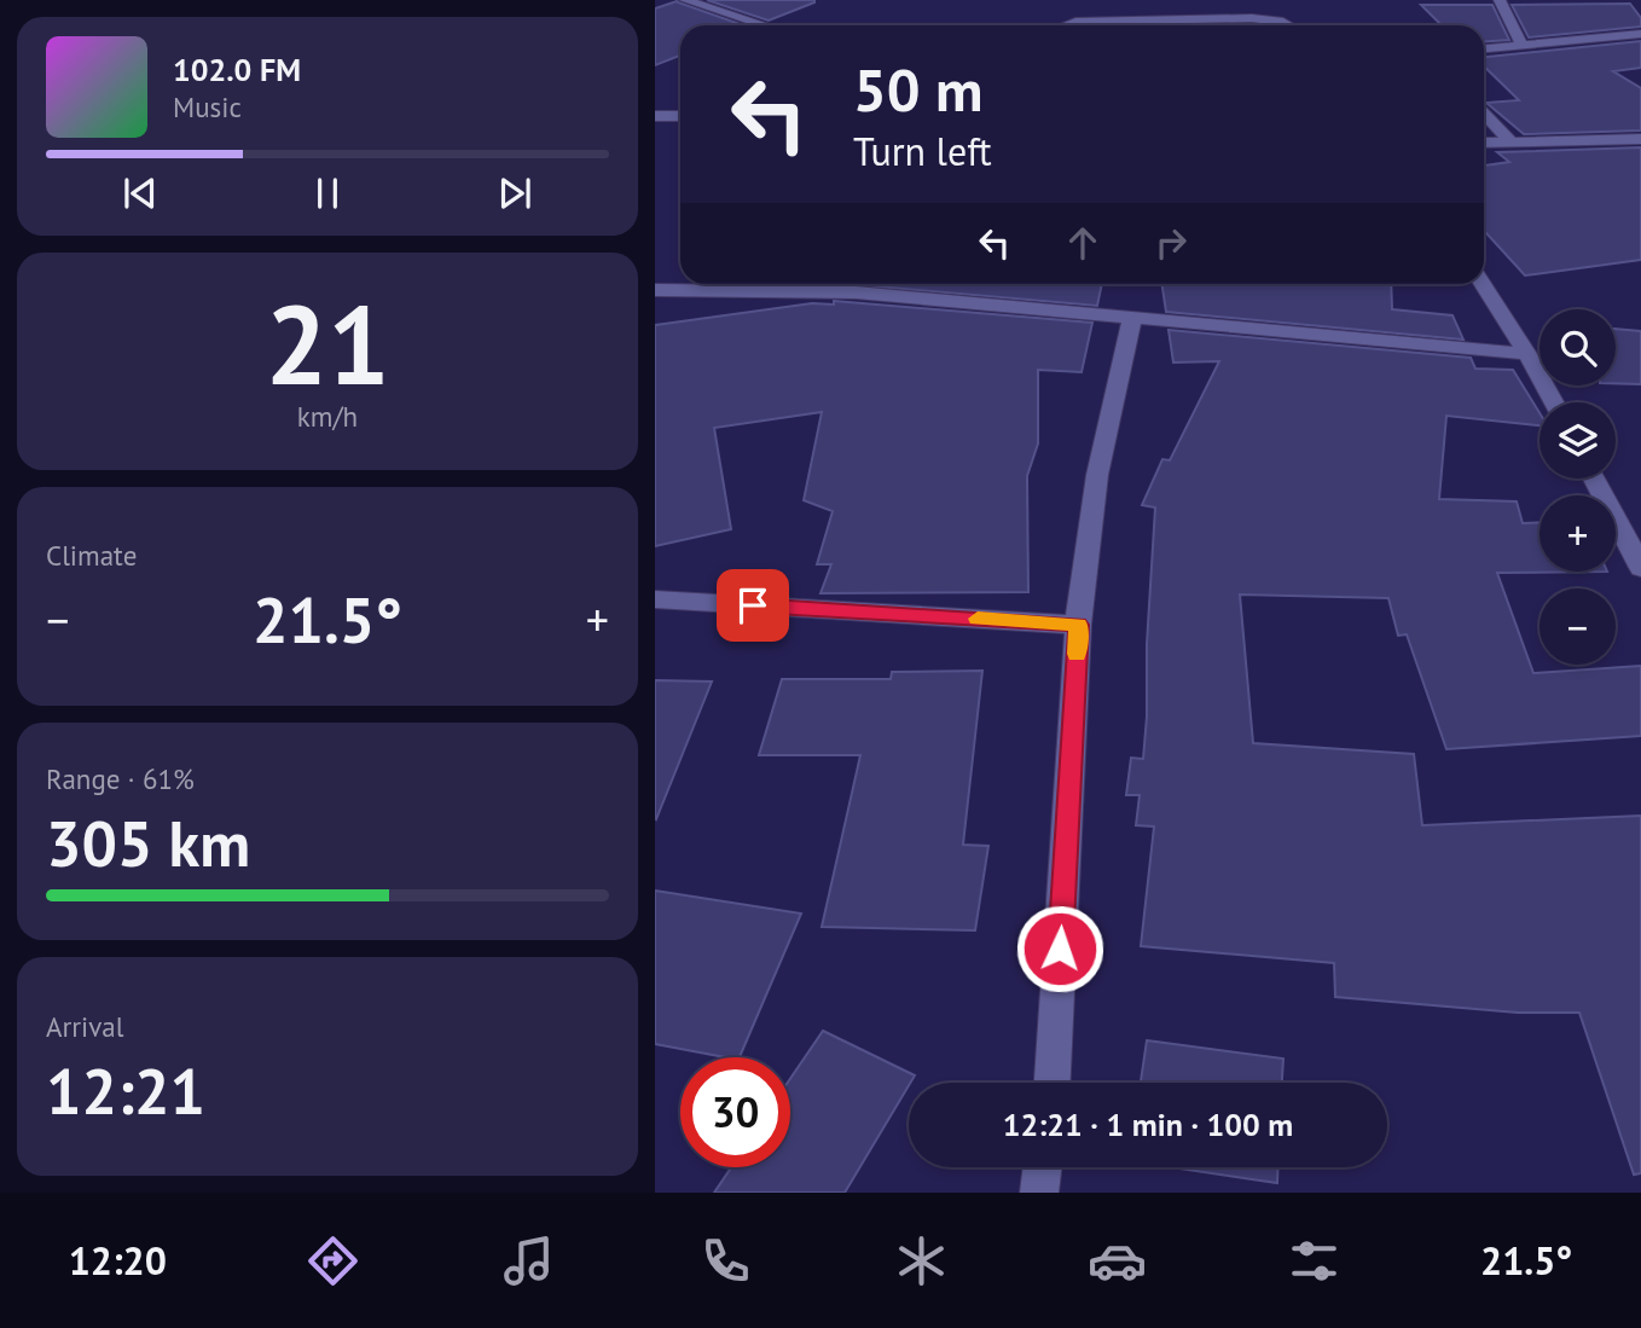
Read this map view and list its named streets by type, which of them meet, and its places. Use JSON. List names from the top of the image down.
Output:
{
  "page": {
    "turn": ["50 m", "Turn left"],
    "song": ["102.0 FM", "Music"],
    "tile": [
      ["21", "km/h"],
      "Climate",
      ["Range · 61%", "305 km"],
      ["Arrival", "12:21"]
    ],
    "map_buttons": ["+", "−"],
    "heat": ["−", "21.5°", "+"],
    "limit": "30",
    "trip": "12:21 · 1 min · 100 m",
    "tabs": ["12:20", "21.5°"]
  }
}
